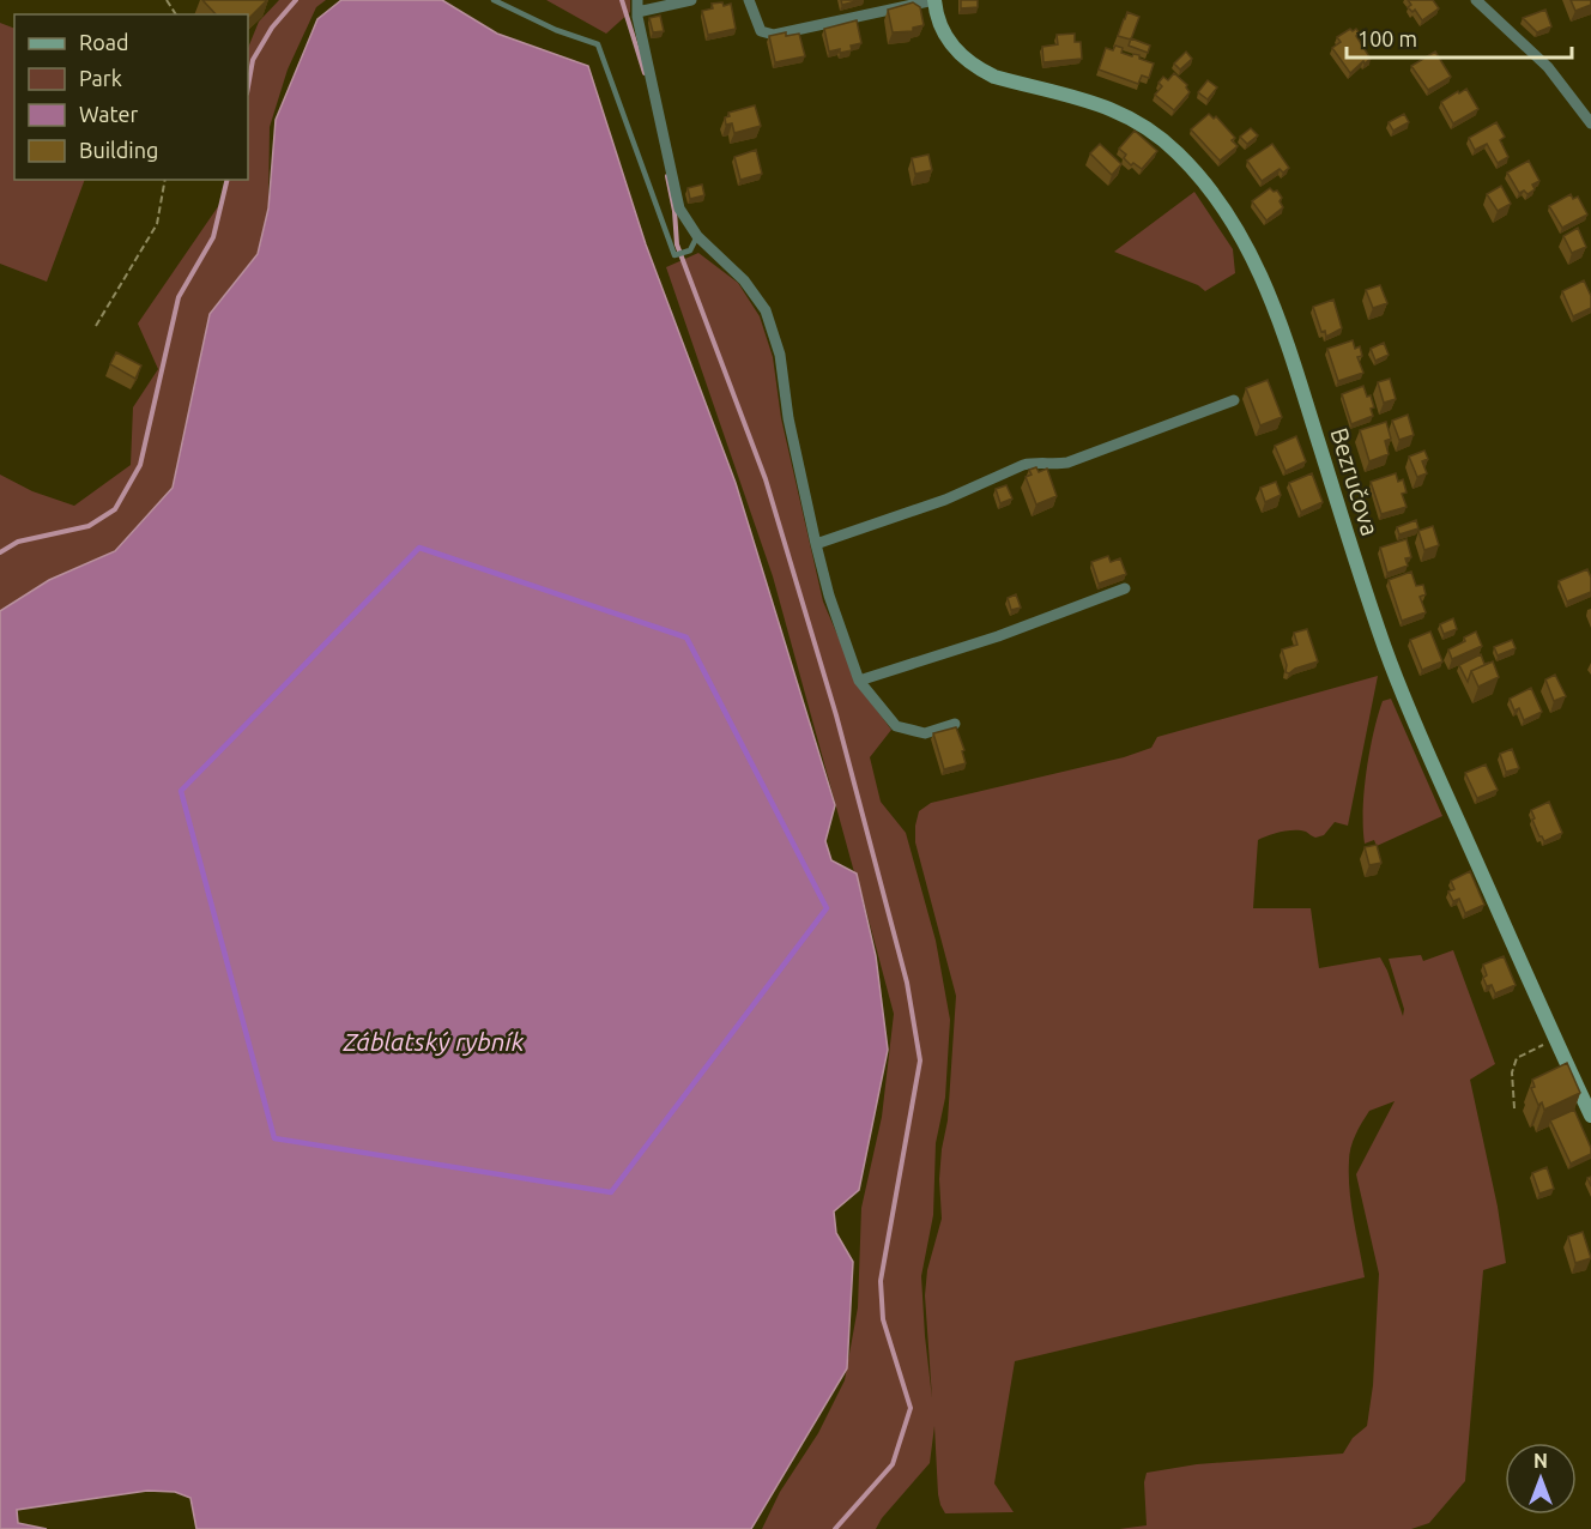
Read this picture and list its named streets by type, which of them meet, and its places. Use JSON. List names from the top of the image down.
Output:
{
  "streets": {
    "main road": ["Bezručova"]
  },
  "water": ["Záblatský rybník"],
  "legend": [
    "Road",
    "Park",
    "Water",
    "Building"
  ],
  "scale_bar": "100 m",
  "north": "top"
}
